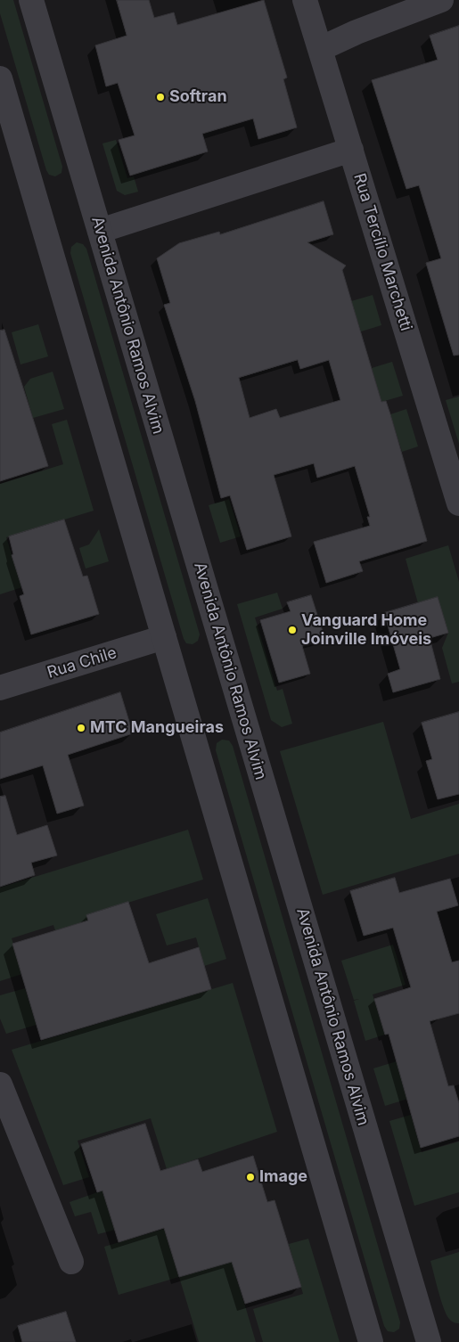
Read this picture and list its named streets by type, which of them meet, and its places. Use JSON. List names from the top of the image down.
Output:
{
  "streets": {
    "street": ["Rua Tercílio Marchetti", "Avenida Antônio Ramos Alvim", "Rua Chile"]
  },
  "places": [
    "Softran",
    "Vanguard Home Joinville Imóveis",
    "MTC Mangueiras",
    "Image"
  ]
}
